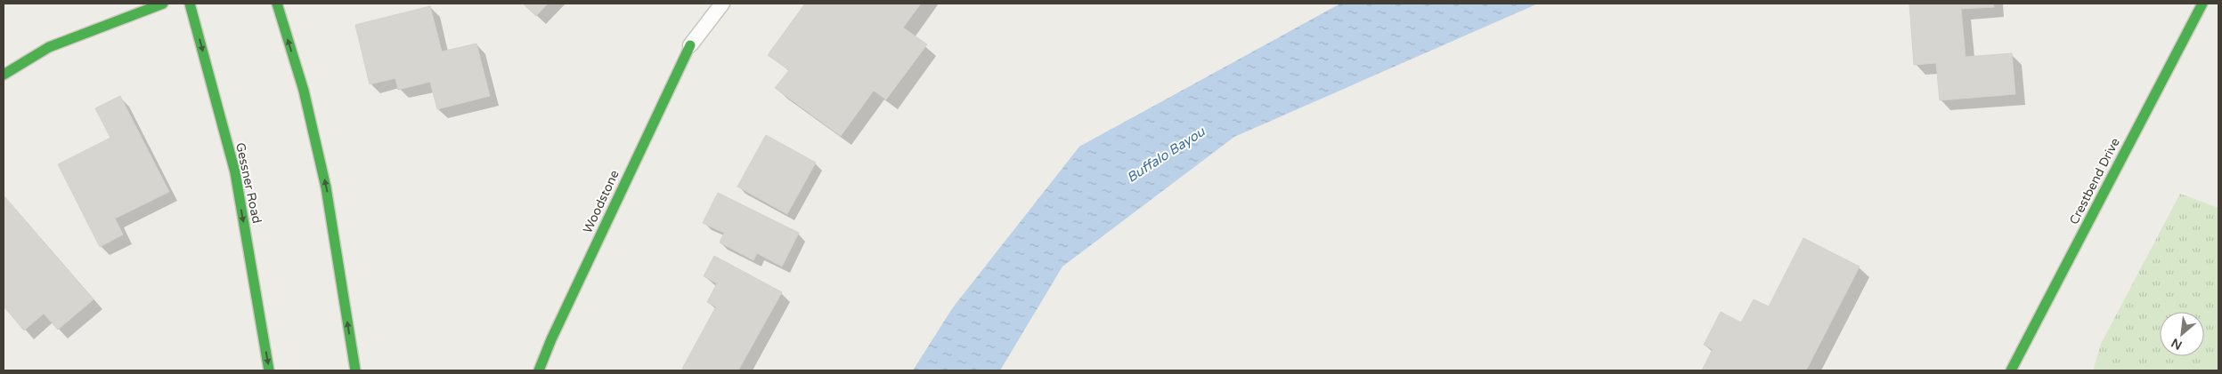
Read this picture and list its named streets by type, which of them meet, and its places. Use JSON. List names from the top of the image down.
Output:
{
  "streets": {
    "street": ["Crestbend Drive", "Gessner Road", "Woodstone"]
  },
  "water": ["Buffalo Bayou"],
  "north": "bottom left"
}
